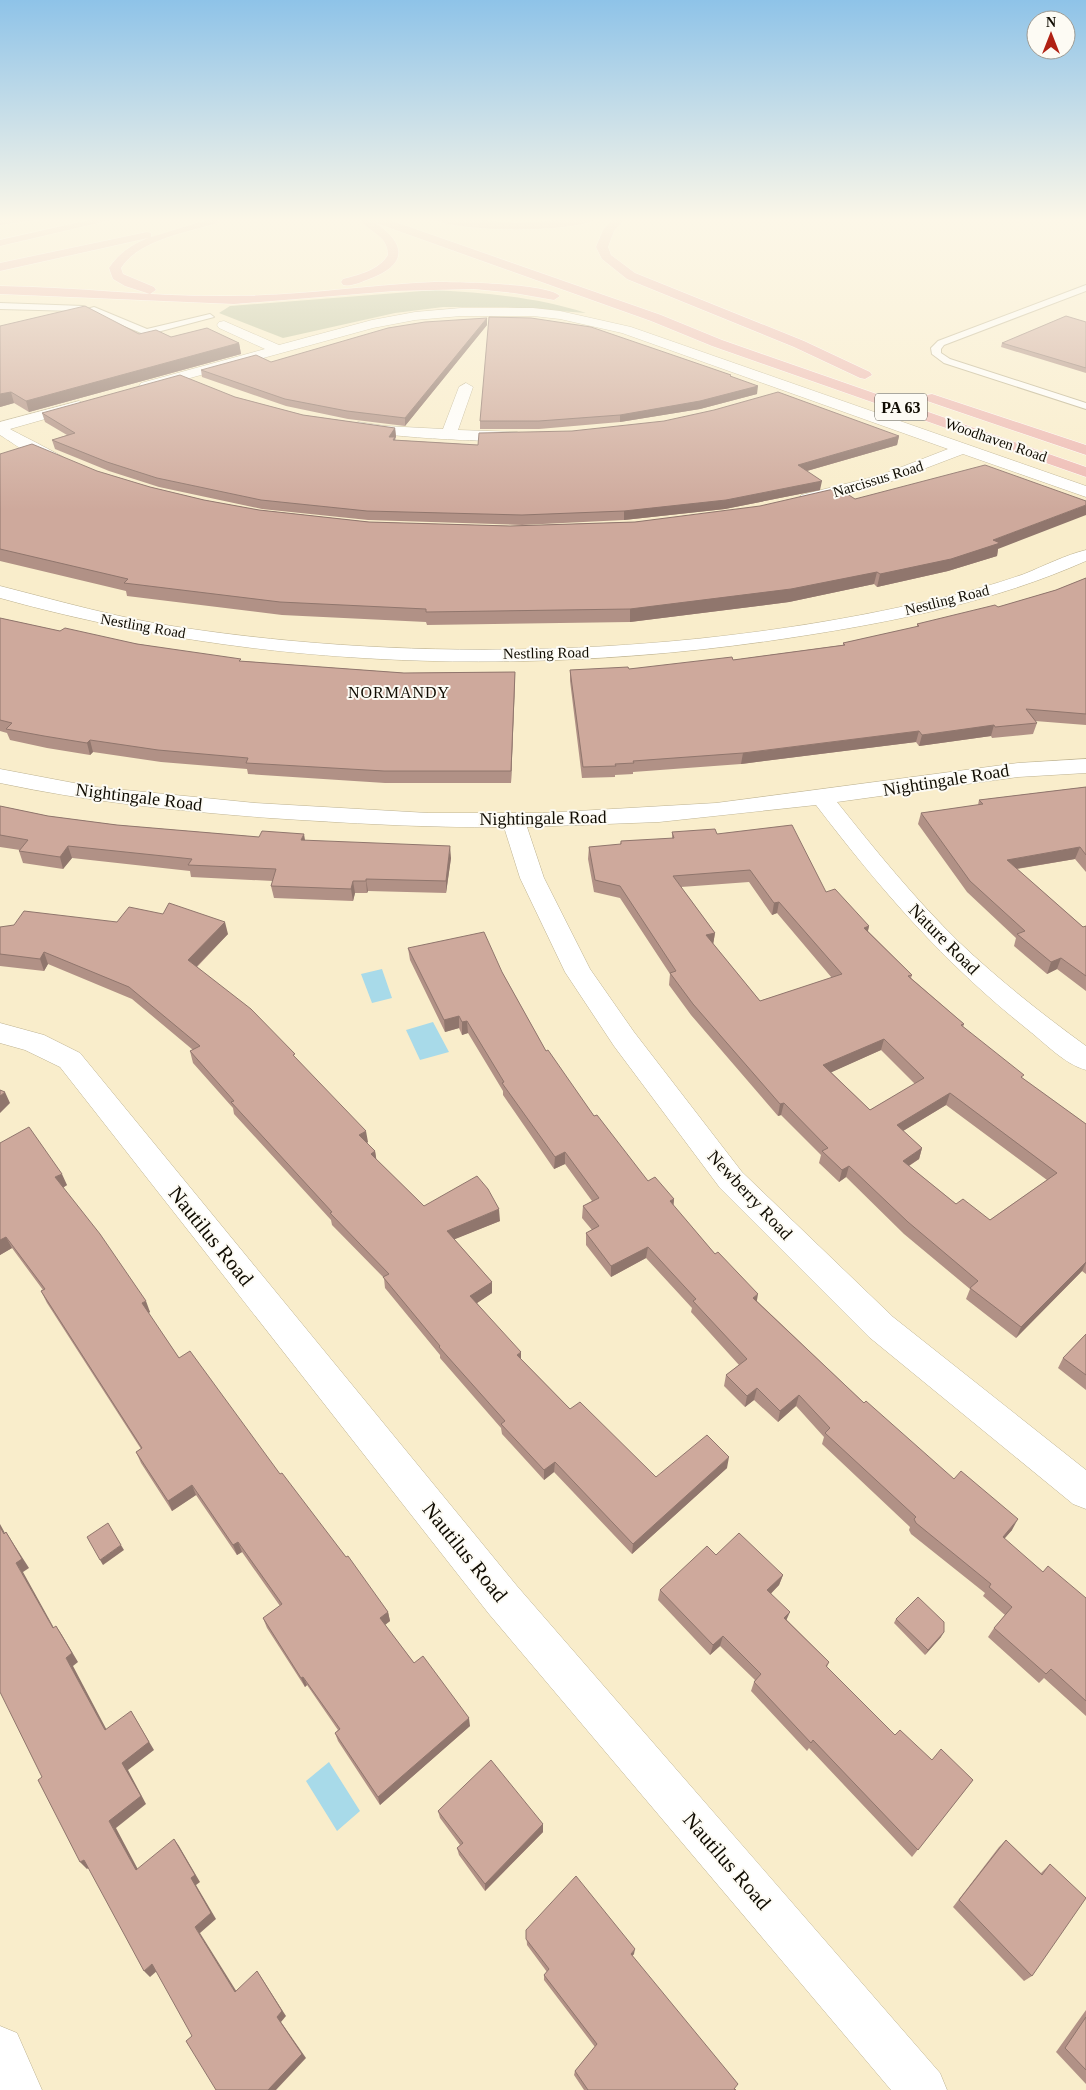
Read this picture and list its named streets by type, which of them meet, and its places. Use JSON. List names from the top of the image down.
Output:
{
  "streets": {
    "highway": ["PA 63", "Woodhaven Road"],
    "street": [
      "Narcissus Road",
      "Nestling Road",
      "Nightingale Road",
      "Nature Road",
      "Newberry Road",
      "Nautilus Road"
    ]
  },
  "crossings": [
    ["PA 63", "Woodhaven Road"],
    ["Woodhaven Road", "Narcissus Road"],
    ["Nightingale Road", "Nature Road"],
    ["Nightingale Road", "Newberry Road"]
  ],
  "districts": ["NORMANDY"],
  "north": "top"
}
